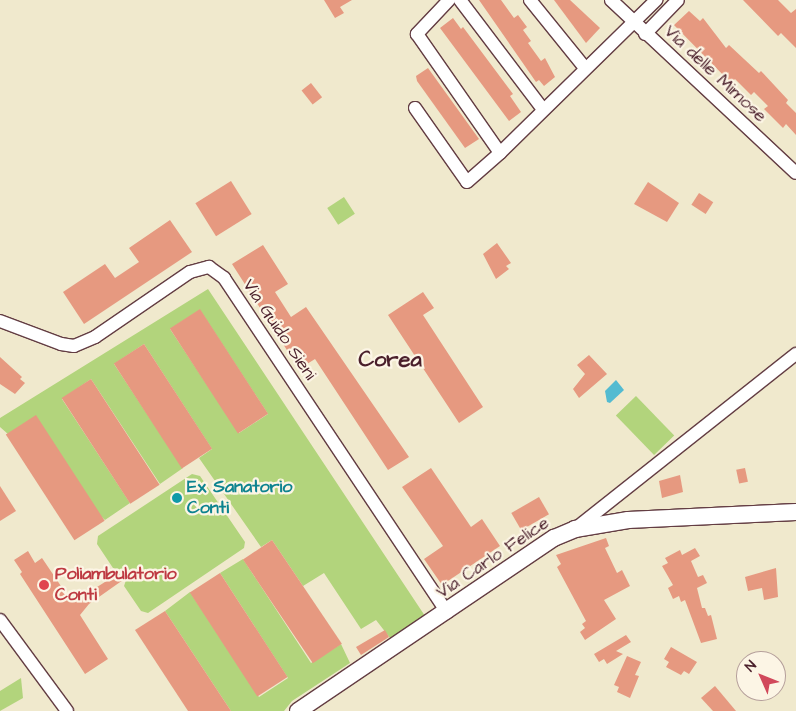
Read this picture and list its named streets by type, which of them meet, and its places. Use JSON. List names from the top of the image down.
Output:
{
  "streets": {
    "main road": ["Via Carlo Felice"],
    "street": ["Via delle Mimose", "Via Guido Sieni"]
  },
  "crossings": [
    ["Via Guido Sieni", "Via Carlo Felice"]
  ],
  "districts": ["Corea"],
  "places": ["Ex Sanatorio Conti", "Poliambulatorio Conti"],
  "north": "top left"
}
